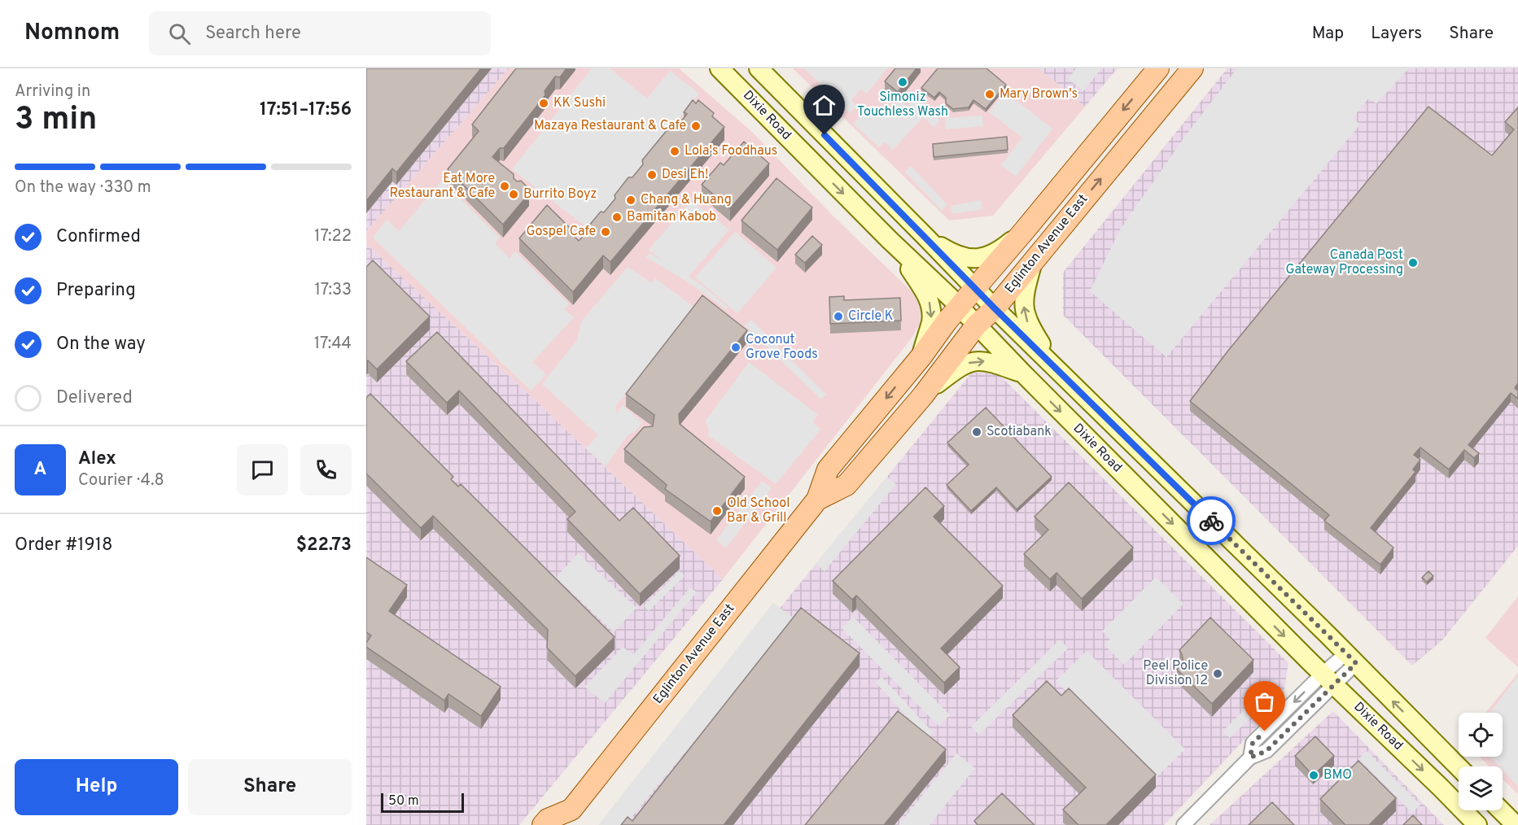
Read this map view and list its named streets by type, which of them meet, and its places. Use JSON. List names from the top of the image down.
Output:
{
  "streets": {
    "main road": ["Dixie Road", "Eglinton Avenue East"]
  },
  "crossings": [
    ["Dixie Road", "Eglinton Avenue East"]
  ],
  "places": [
    "Simoniz Touchless Wash",
    "Mary Brown's",
    "KK Sushi",
    "Mazaya Restaurant & Cafe",
    "Lola's Foodhaus",
    "Desi Eh!",
    "Eat More Restaurant & Cafe",
    "Burrito Boyz",
    "Chang & Huang",
    "Bamitan Kabob",
    "Gospel Cafe",
    "Canada Post Gateway Processing",
    "Circle K",
    "Coconut Grove Foods",
    "Scotiabank",
    "Old School Bar & Grill",
    "Peel Police Division 12",
    "BMO"
  ],
  "scale_bar": "50 m",
  "page": {
    "header": "Nomnom",
    "search": "Search here",
    "nav": ["Map", "Layers", "Share"],
    "heading": ["3 min", "Arriving in", "17:51–17:56"],
    "panel": [
      "Alex",
      "Courier · 4.8",
      "Order #1918",
      "$22.73"
    ],
    "bar": "On the way · 330 m",
    "list": [
      ["Confirmed", "17:22"],
      ["Preparing", "17:33"],
      ["On the way", "17:44"],
      "Delivered"
    ],
    "round": "A",
    "buttons": ["Help", "Share"],
    "scale": "50 m"
  }
}
